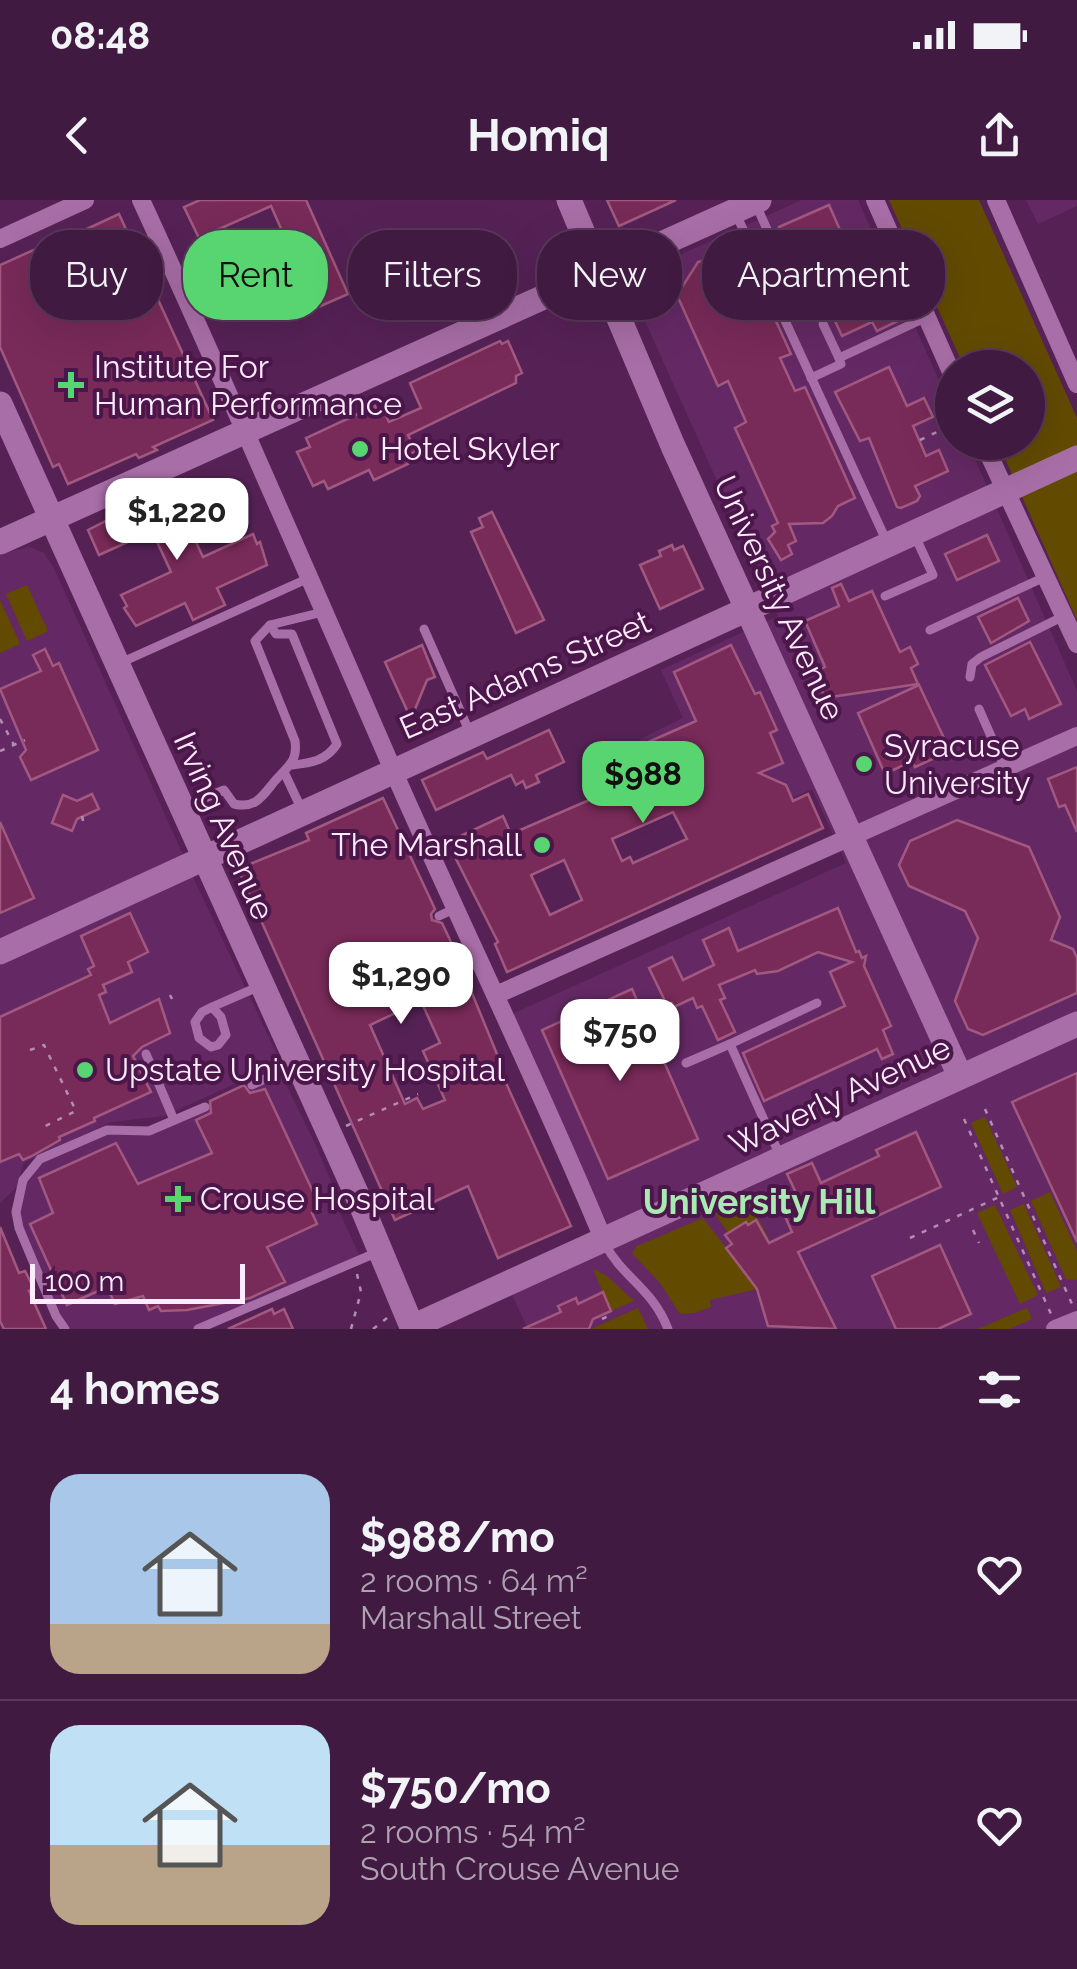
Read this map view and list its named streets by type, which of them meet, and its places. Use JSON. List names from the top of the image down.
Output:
{
  "streets": {
    "street": [
      "University Avenue",
      "East Adams Street",
      "Irving Avenue",
      "Waverly Avenue"
    ]
  },
  "crossings": [
    ["University Avenue", "East Adams Street"],
    ["University Avenue", "Waverly Avenue"],
    ["East Adams Street", "Irving Avenue"],
    ["Irving Avenue", "Waverly Avenue"]
  ],
  "districts": ["University Hill"],
  "places": {
    "health": ["Institute For Human Performance", "Crouse Hospital"],
    "other": [
      "Hotel Skyler",
      "Syracuse University",
      "The Marshall",
      "Upstate University Hospital"
    ]
  },
  "scale_bar": "100 m",
  "page": {
    "status": "08:48",
    "header": "Homiq",
    "chip": [
      "Buy",
      "Rent",
      "Filters",
      "New",
      "Apartment"
    ],
    "price": [
      "$1,220",
      "$988",
      "$1,290",
      "$750"
    ],
    "scale": "100 m",
    "heading": "4 homes",
    "list": [
      {
        "name": "$988/mo",
        "note": "2 rooms · 64 m² · Marshall Street"
      },
      {
        "name": "$750/mo",
        "note": "2 rooms · 54 m² · South Crouse Avenue"
      }
    ]
  }
}
